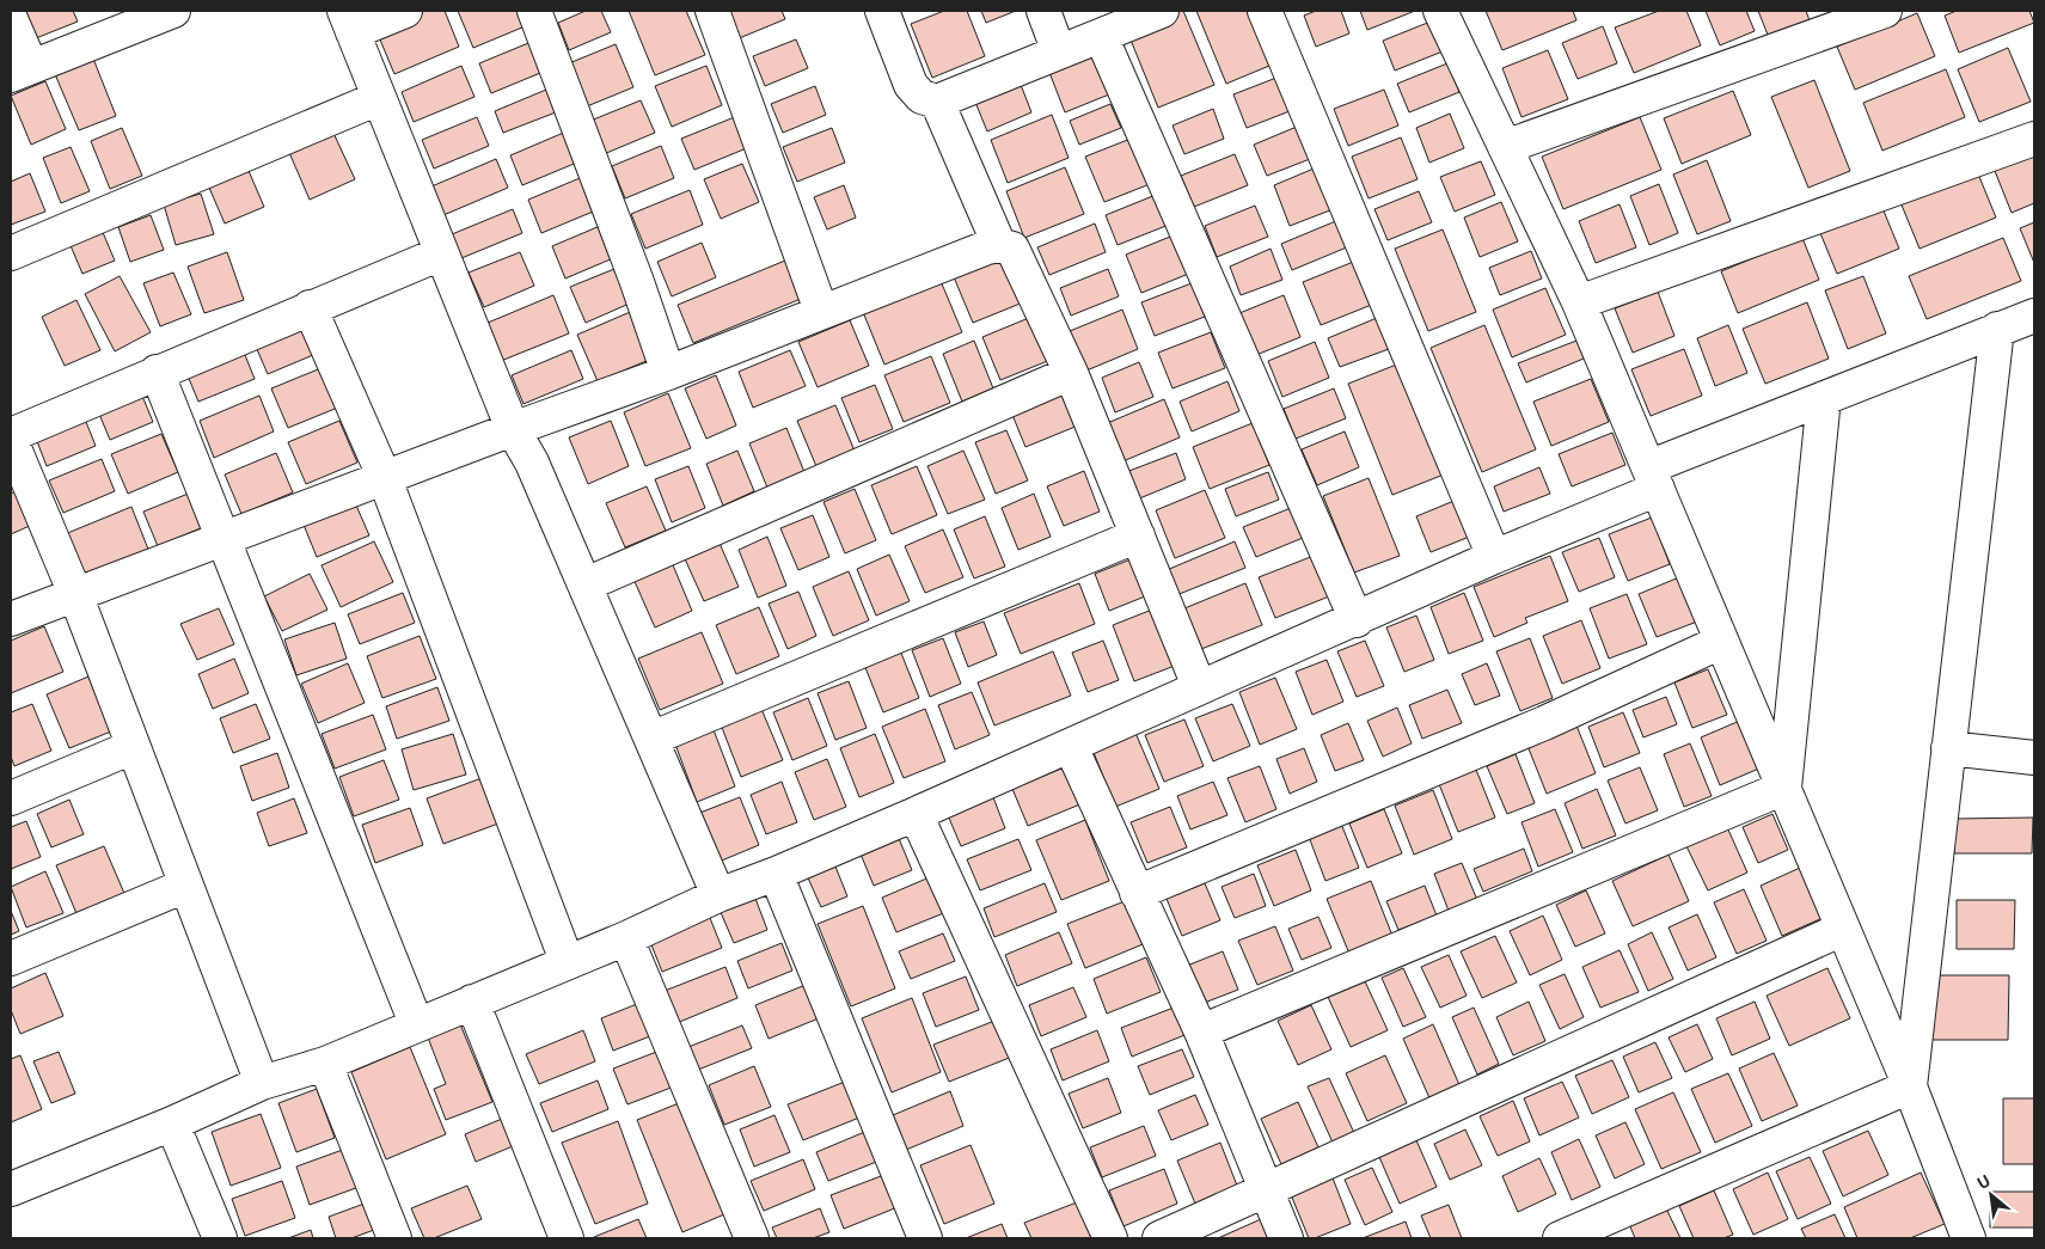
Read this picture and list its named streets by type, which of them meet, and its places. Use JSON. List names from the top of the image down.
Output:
{
  "north": "top left"
}
